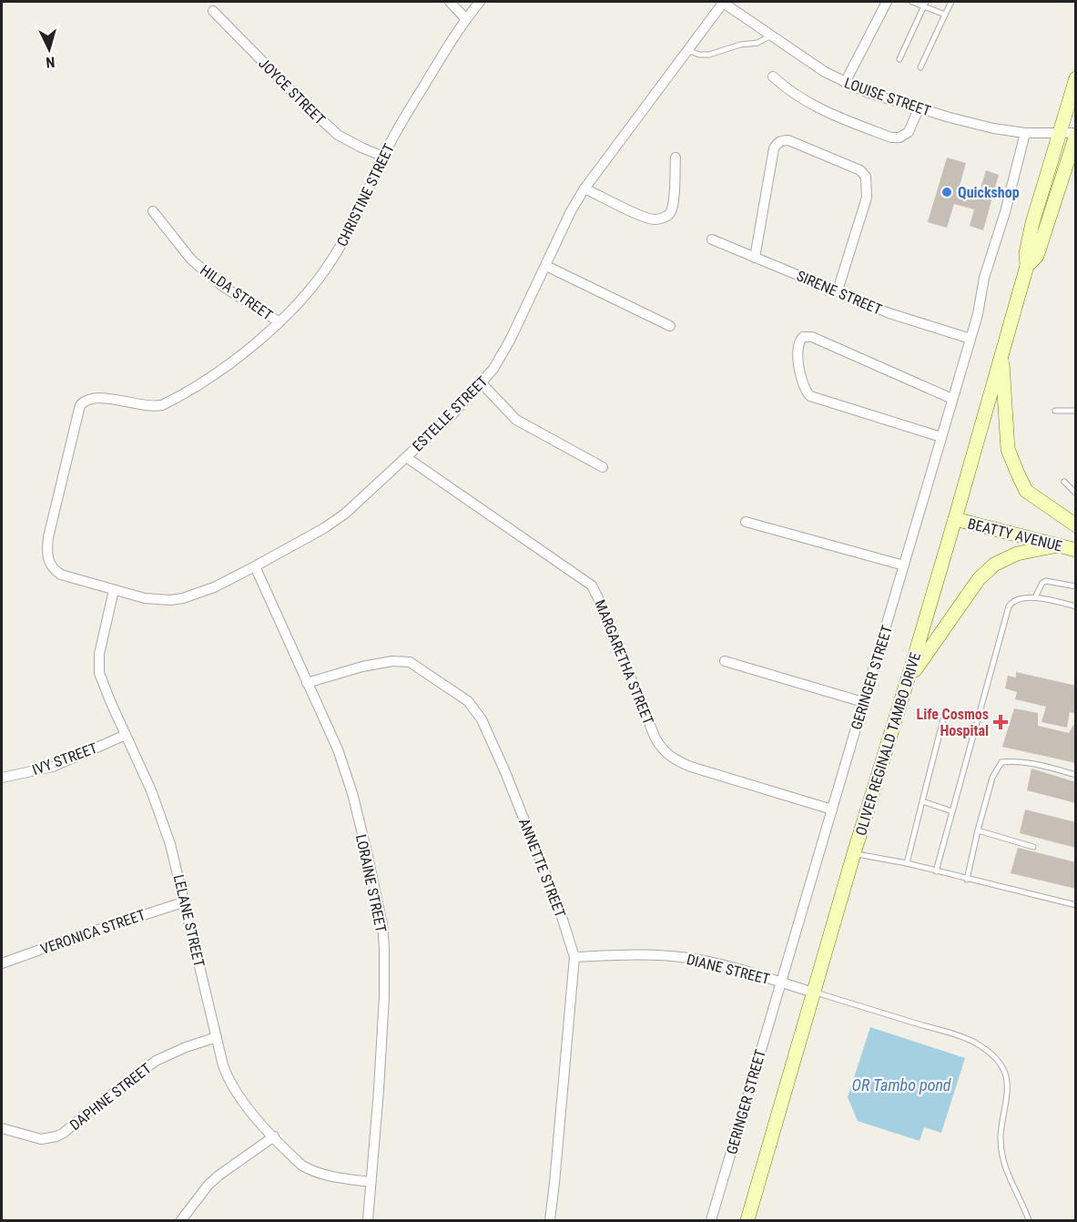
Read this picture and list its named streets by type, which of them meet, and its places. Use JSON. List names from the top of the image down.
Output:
{
  "streets": {
    "main road": ["BEATTY AVENUE", "OLIVER REGINALD TAMBO DRIVE"],
    "street": [
      "JOYCE STREET",
      "LOUISE STREET",
      "CHRISTINE STREET",
      "HILDA STREET",
      "SIRENE STREET",
      "ESTELLE STREET",
      "MARGARETHA STREET",
      "GERINGER STREET",
      "IVY STREET",
      "ANNETTE STREET",
      "LORAINE STREET",
      "LELANE STREET",
      "VERONICA STREET",
      "DIANE STREET",
      "DAPHNE STREET"
    ]
  },
  "crossings": [
    ["JOYCE STREET", "CHRISTINE STREET"],
    ["LOUISE STREET", "ESTELLE STREET"],
    ["LOUISE STREET", "GERINGER STREET"],
    ["LOUISE STREET", "OLIVER REGINALD TAMBO DRIVE"],
    ["CHRISTINE STREET", "HILDA STREET"],
    ["CHRISTINE STREET", "ESTELLE STREET"],
    ["CHRISTINE STREET", "LELANE STREET"],
    ["SIRENE STREET", "GERINGER STREET"],
    ["ESTELLE STREET", "MARGARETHA STREET"],
    ["ESTELLE STREET", "LORAINE STREET"],
    ["ESTELLE STREET", "LELANE STREET"],
    ["BEATTY AVENUE", "OLIVER REGINALD TAMBO DRIVE"],
    ["MARGARETHA STREET", "GERINGER STREET"],
    ["GERINGER STREET", "DIANE STREET"],
    ["OLIVER REGINALD TAMBO DRIVE", "DIANE STREET"],
    ["IVY STREET", "LELANE STREET"],
    ["ANNETTE STREET", "LORAINE STREET"],
    ["ANNETTE STREET", "DIANE STREET"],
    ["LORAINE STREET", "LELANE STREET"],
    ["LELANE STREET", "VERONICA STREET"],
    ["LELANE STREET", "DAPHNE STREET"]
  ],
  "water": ["OR Tambo pond"],
  "places": {
    "other": ["Quickshop"],
    "health": ["Life Cosmos Hospital"]
  },
  "north": "bottom"
}
